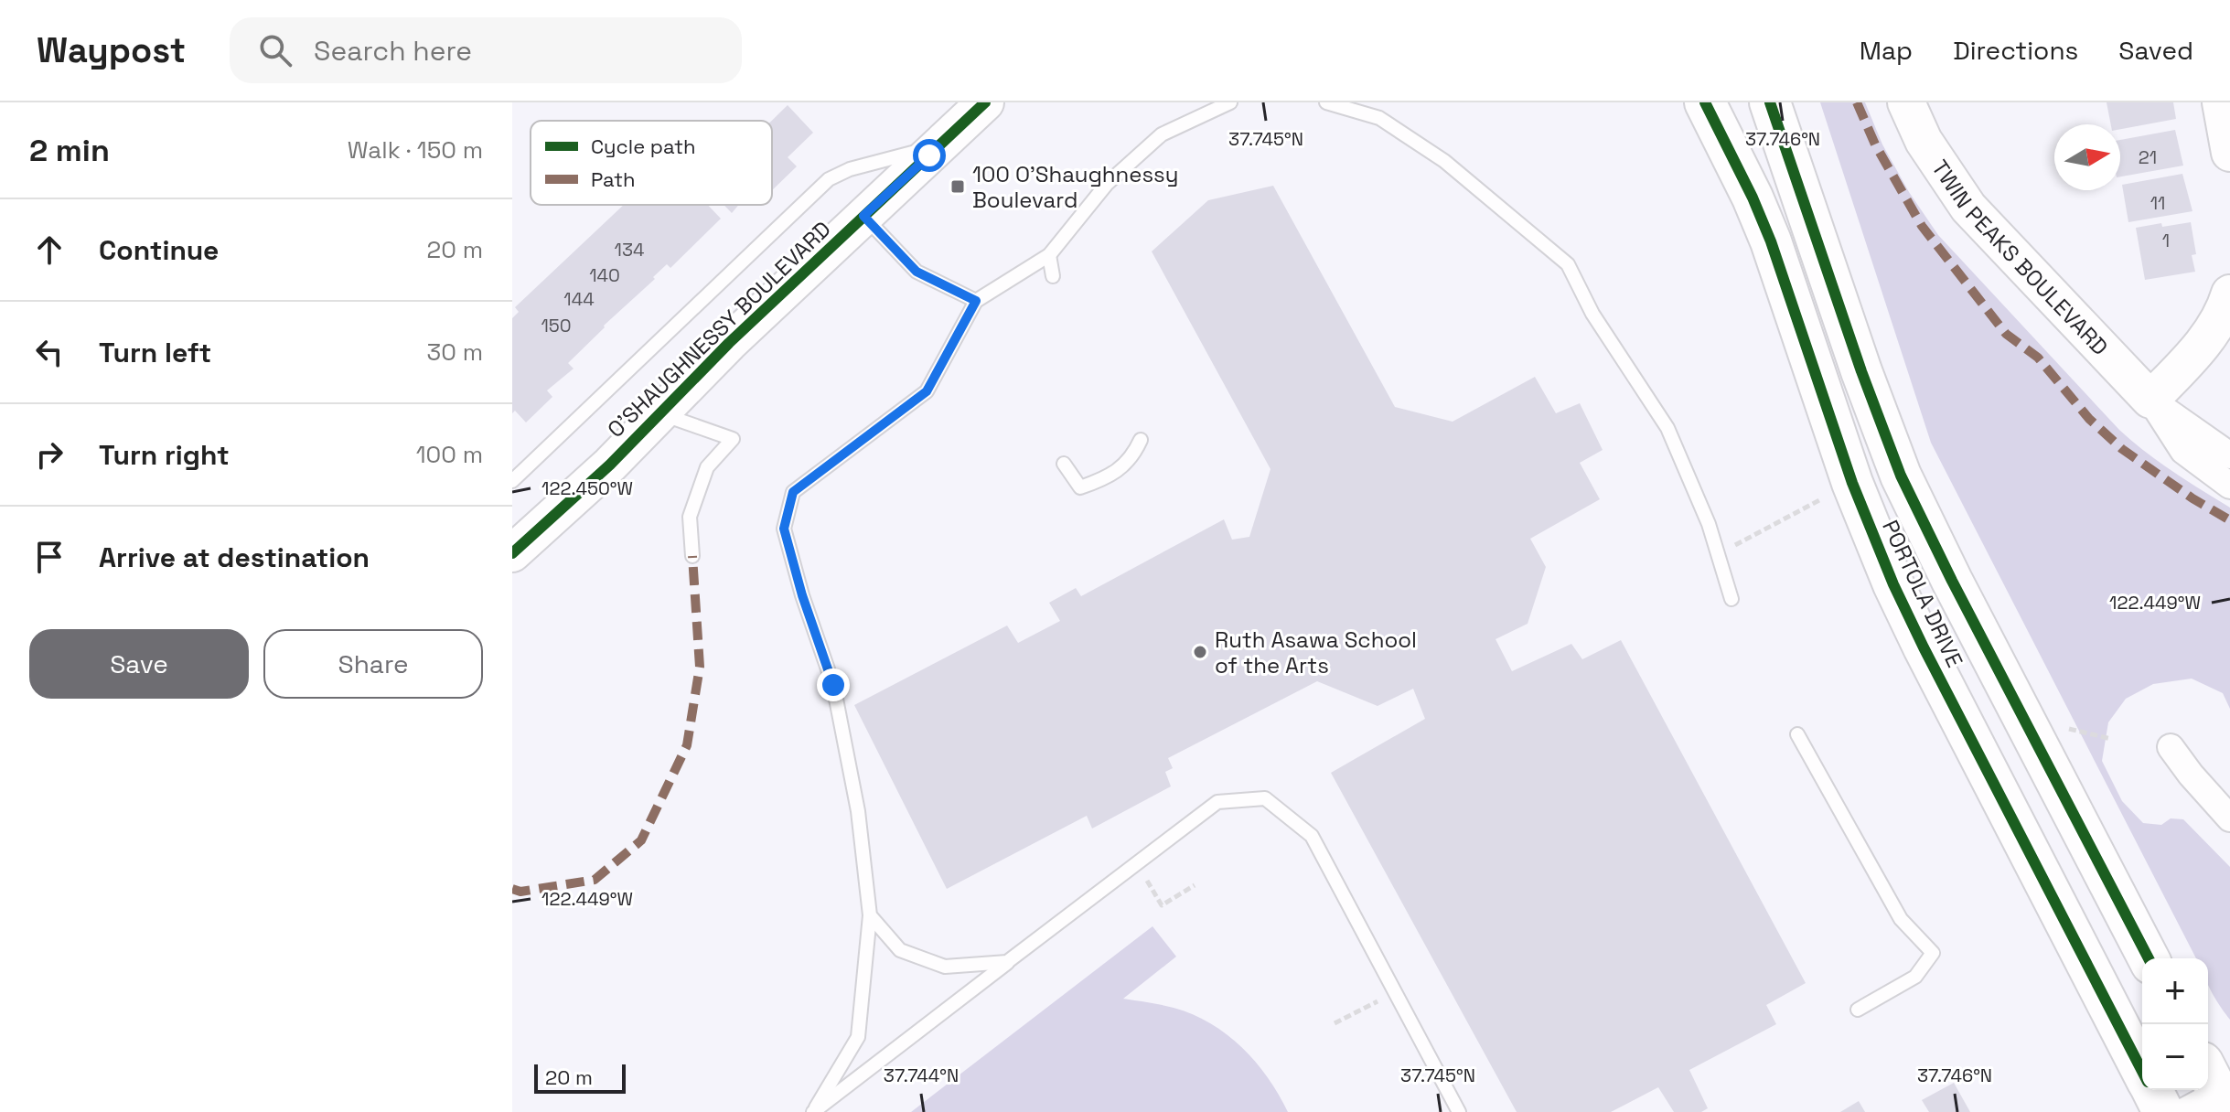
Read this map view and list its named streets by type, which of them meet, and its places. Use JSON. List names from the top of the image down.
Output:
{
  "streets": {
    "main road": ["TWIN PEAKS BOULEVARD", "O'SHAUGHNESSY BOULEVARD", "PORTOLA DRIVE"]
  },
  "places": {
    "transit": ["100 O'Shaughnessy Boulevard"],
    "other": ["Ruth Asawa School of the Arts"]
  },
  "house_numbers": [
    "21",
    "11",
    "1",
    "134",
    "140",
    "144",
    "150"
  ],
  "legend": ["Cycle path", "Path"],
  "scale_bar": "20 m",
  "north": "right",
  "page": {
    "header": "Waypost",
    "search": "Search here",
    "nav": ["Map", "Directions", "Saved"],
    "heading": ["2 min", "Walk · 150 m"],
    "list": [
      ["Continue", "20 m"],
      ["Turn left", "30 m"],
      ["Turn right", "100 m"],
      "Arrive at destination"
    ],
    "buttons": ["Save", "Share"],
    "map_buttons": ["+", "−"],
    "scale": "20 m"
  },
  "coordinates": [
    "37.745°N",
    "37.746°N",
    "122.450°W",
    "122.449°W",
    "37.744°N"
  ]
}
